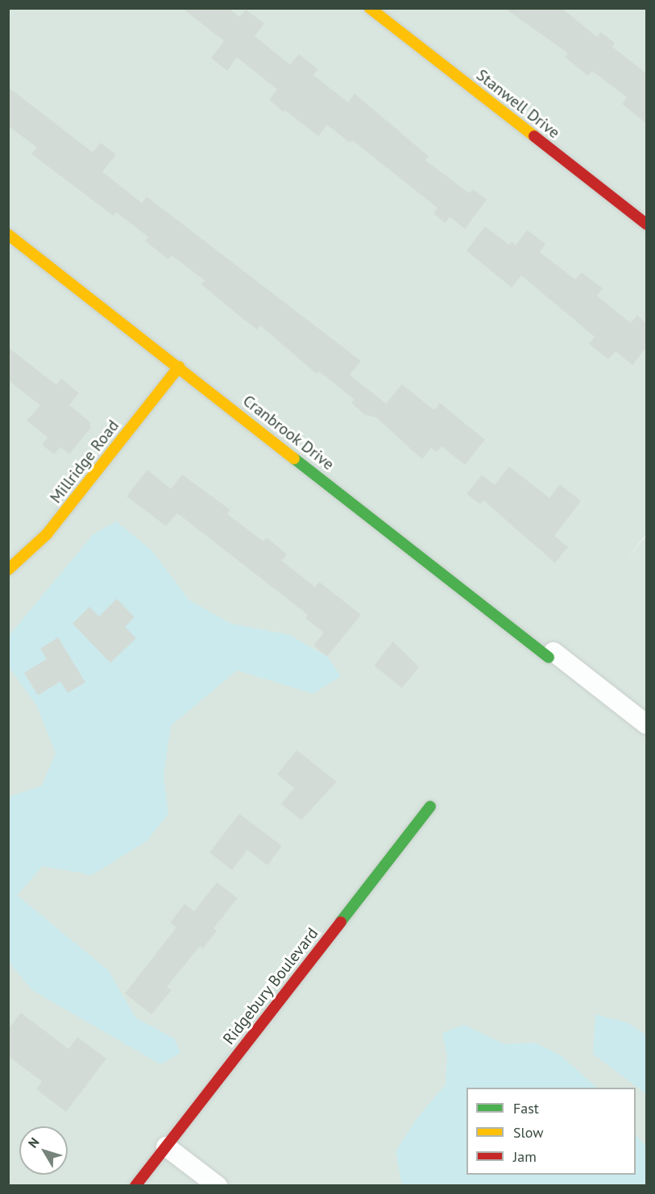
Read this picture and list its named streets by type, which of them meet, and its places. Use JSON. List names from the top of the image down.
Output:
{
  "streets": {
    "street": [
      "Stanwell Drive",
      "Cranbrook Drive",
      "Millridge Road",
      "Ridgebury Boulevard"
    ]
  },
  "crossings": [
    ["Cranbrook Drive", "Millridge Road"]
  ],
  "legend": ["Fast", "Slow", "Jam"],
  "north": "top left"
}
